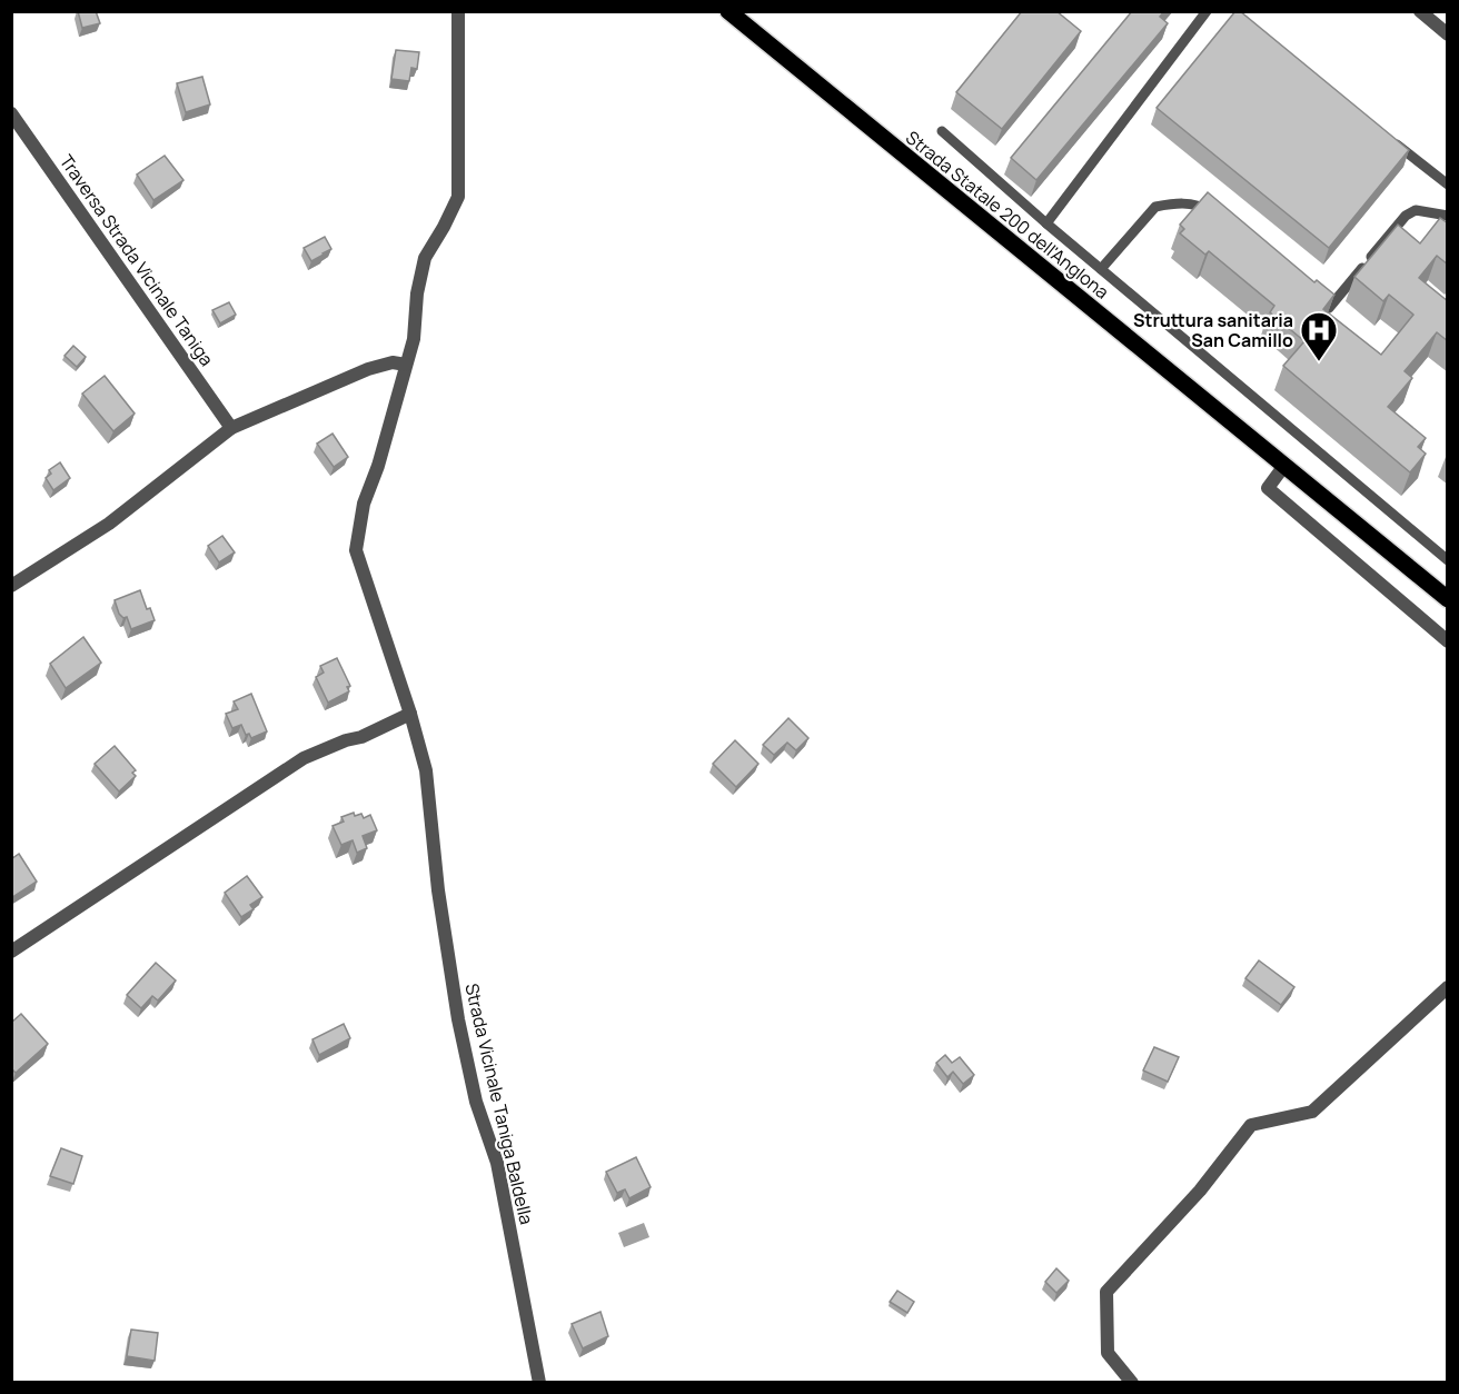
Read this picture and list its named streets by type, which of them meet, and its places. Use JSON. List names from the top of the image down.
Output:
{
  "streets": {
    "main road": ["Strada Statale 200 dell'Anglona"],
    "street": ["Traversa Strada Vicinale Taniga", "Strada Vicinale Taniga Baldella"]
  },
  "places": {
    "hospital": ["Struttura sanitaria San Camillo"]
  }
}
